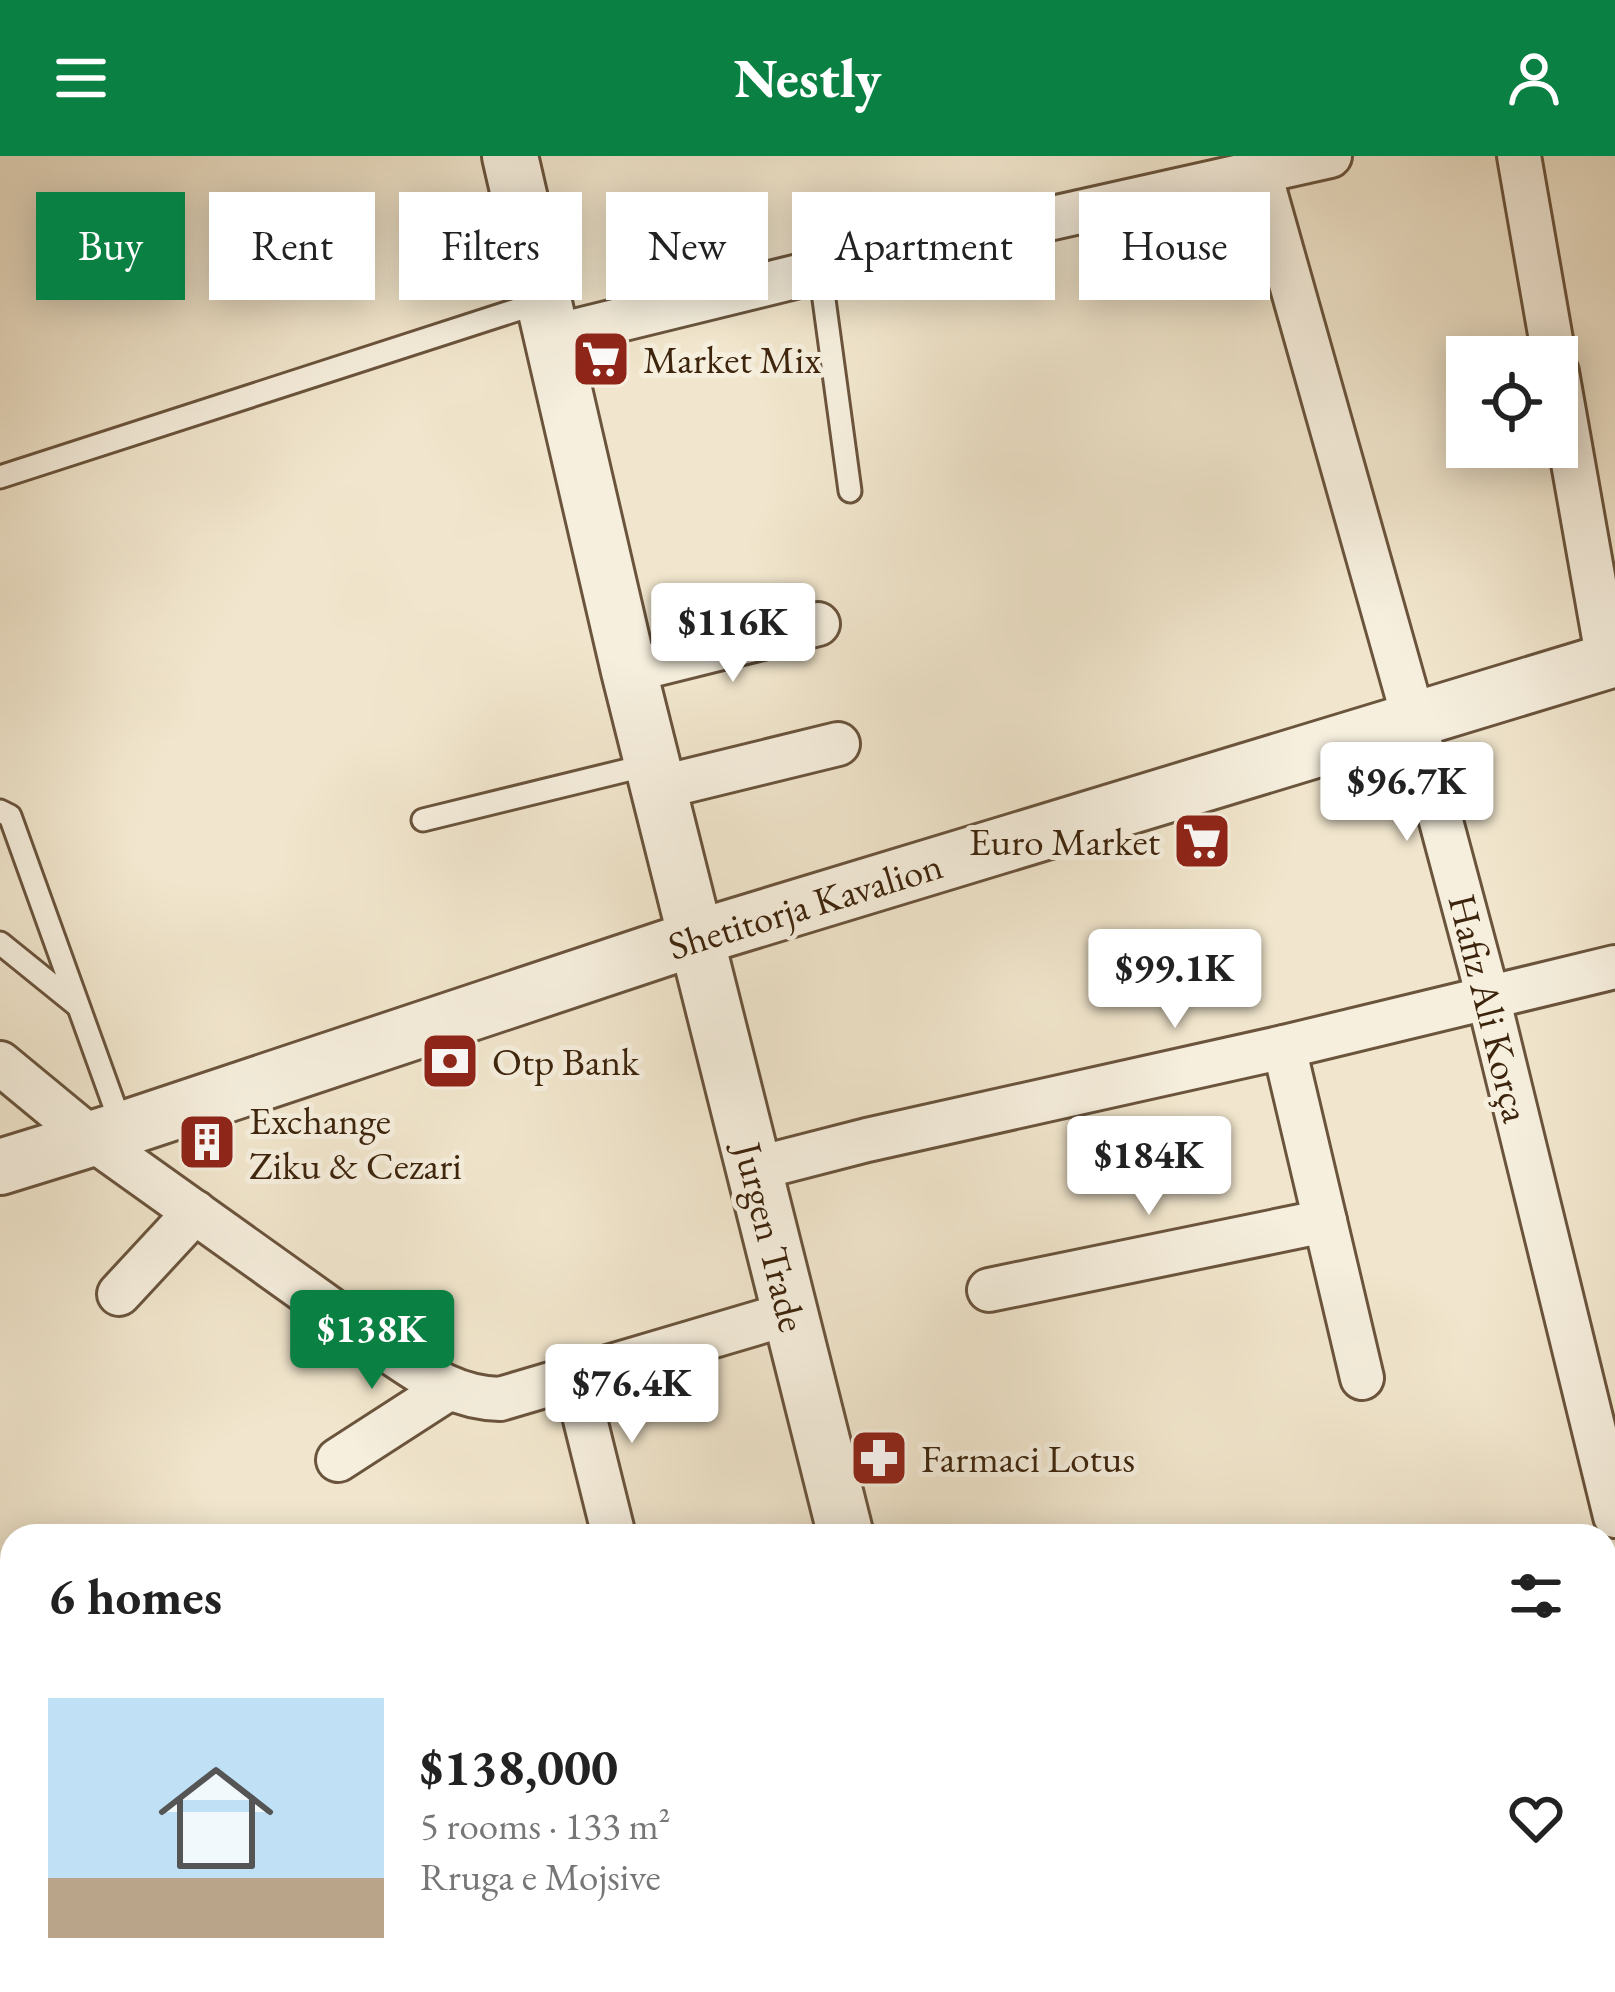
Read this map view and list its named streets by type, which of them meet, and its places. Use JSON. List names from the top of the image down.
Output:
{
  "streets": {
    "street": ["Shetitorja Kavalion", "Hafiz Ali Korça", "Jurgen Trade"]
  },
  "crossings": [
    ["Shetitorja Kavalion", "Hafiz Ali Korça"],
    ["Shetitorja Kavalion", "Jurgen Trade"]
  ],
  "places": {
    "supermarket": ["Market Mix", "Euro Market"],
    "bank": ["Otp Bank"],
    "building": ["Exchange Ziku & Cezari"],
    "pharmacy": ["Farmaci Lotus"]
  },
  "page": {
    "header": "Nestly",
    "chip": [
      "Buy",
      "Rent",
      "Filters",
      "New",
      "Apartment",
      "House"
    ],
    "price": [
      "$116K",
      "$96.7K",
      "$99.1K",
      "$184K",
      "$138K",
      "$76.4K"
    ],
    "heading": "6 homes",
    "list": [
      {
        "name": "$138,000",
        "note": "5 rooms · 133 m² · Rruga e Mojsive"
      }
    ]
  }
}
